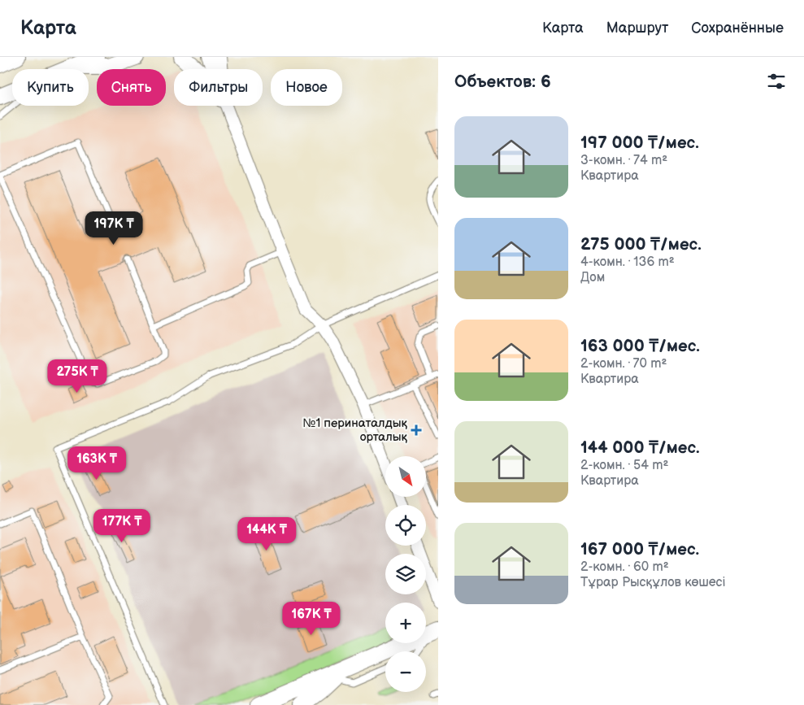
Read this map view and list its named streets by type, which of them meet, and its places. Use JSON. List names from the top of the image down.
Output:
{
  "places": {
    "health": ["№1 перинаталдық орталық"]
  },
  "north": "bottom right",
  "page": {
    "header": "Карта",
    "nav": ["Карта", "Маршрут", "Сохранённые"],
    "heading": "Объектов: 6",
    "chip": [
      "Купить",
      "Снять",
      "Фильтры",
      "Новое"
    ],
    "list": [
      {
        "name": "197 000 ₸/мес.",
        "note": "3-комн. · 74 m² · Квартира"
      },
      {
        "name": "275 000 ₸/мес.",
        "note": "4-комн. · 136 m² · Дом"
      },
      {
        "name": "163 000 ₸/мес.",
        "note": "2-комн. · 70 m² · Квартира"
      },
      {
        "name": "144 000 ₸/мес.",
        "note": "2-комн. · 54 m² · Квартира"
      },
      {
        "name": "167 000 ₸/мес.",
        "note": "2-комн. · 60 m² · Тұрар Рысқұлов көшесі"
      }
    ],
    "price": [
      "197K ₸",
      "275K ₸",
      "163K ₸",
      "177K ₸",
      "144K ₸",
      "167K ₸"
    ],
    "map_buttons": ["+", "−"]
  }
}
